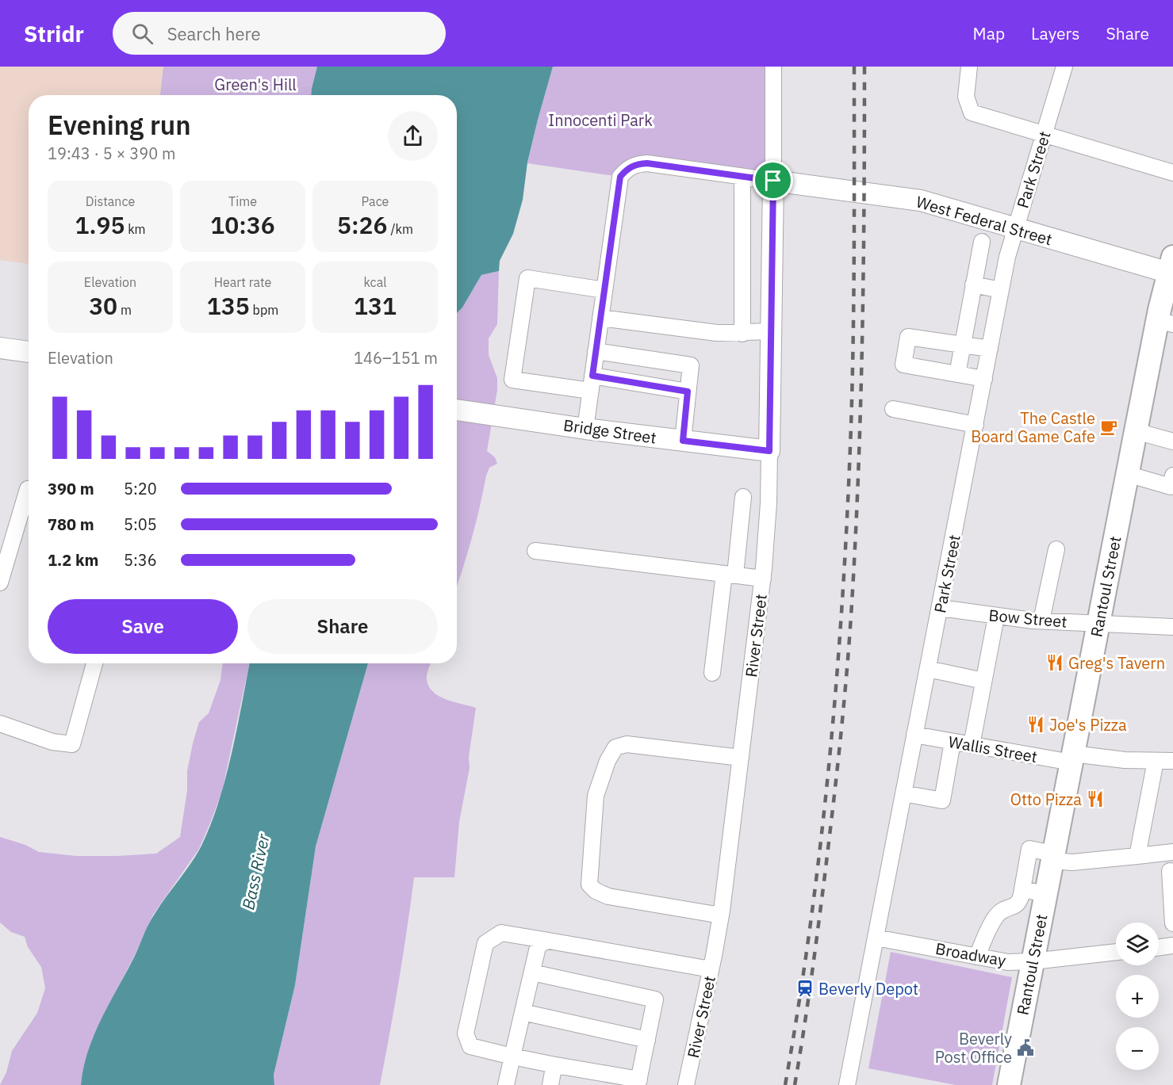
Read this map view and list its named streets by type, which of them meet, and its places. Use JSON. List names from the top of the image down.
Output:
{
  "streets": {
    "highway": ["Rantoul Street"],
    "main road": ["West Federal Street", "Bridge Street", "River Street"],
    "street": [
      "Park Street",
      "Bow Street",
      "Wallis Street",
      "Broadway"
    ]
  },
  "crossings": [
    ["Park Street", "West Federal Street"],
    ["Park Street", "Bow Street"],
    ["Park Street", "Wallis Street"],
    ["Park Street", "Broadway"],
    ["West Federal Street", "Rantoul Street"],
    ["West Federal Street", "River Street"],
    ["Bridge Street", "River Street"],
    ["Rantoul Street", "Bow Street"],
    ["Rantoul Street", "Wallis Street"],
    ["Rantoul Street", "Broadway"]
  ],
  "water": ["Bass River"],
  "parks": ["Green's Hill", "Innocenti Park"],
  "places": {
    "cafe": ["The Castle Board Game Cafe"],
    "restaurant": ["Greg's Tavern", "Joe's Pizza", "Otto Pizza"],
    "station": ["Beverly Depot"],
    "public building": ["Beverly Post Office"]
  },
  "page": {
    "header": "Stridr",
    "search": "Search here",
    "nav": ["Map", "Layers", "Share"],
    "heading": ["Evening run", "19:43 · 5 × 390 m"],
    "stats": [
      ["Distance", "1.95 km"],
      ["Time", "10:36"],
      ["Pace", "5:26 /km"],
      ["Elevation", "30 m"],
      ["Heart rate", "135 bpm"],
      ["kcal", "131"]
    ],
    "chart": ["Elevation", "146–151 m"],
    "list": [
      {
        "name": "390 m",
        "note": "5:20"
      },
      {
        "name": "780 m",
        "note": "5:05"
      },
      {
        "name": "1.2 km",
        "note": "5:36"
      }
    ],
    "buttons": ["Save", "Share"],
    "map_buttons": ["+", "−"]
  }
}
